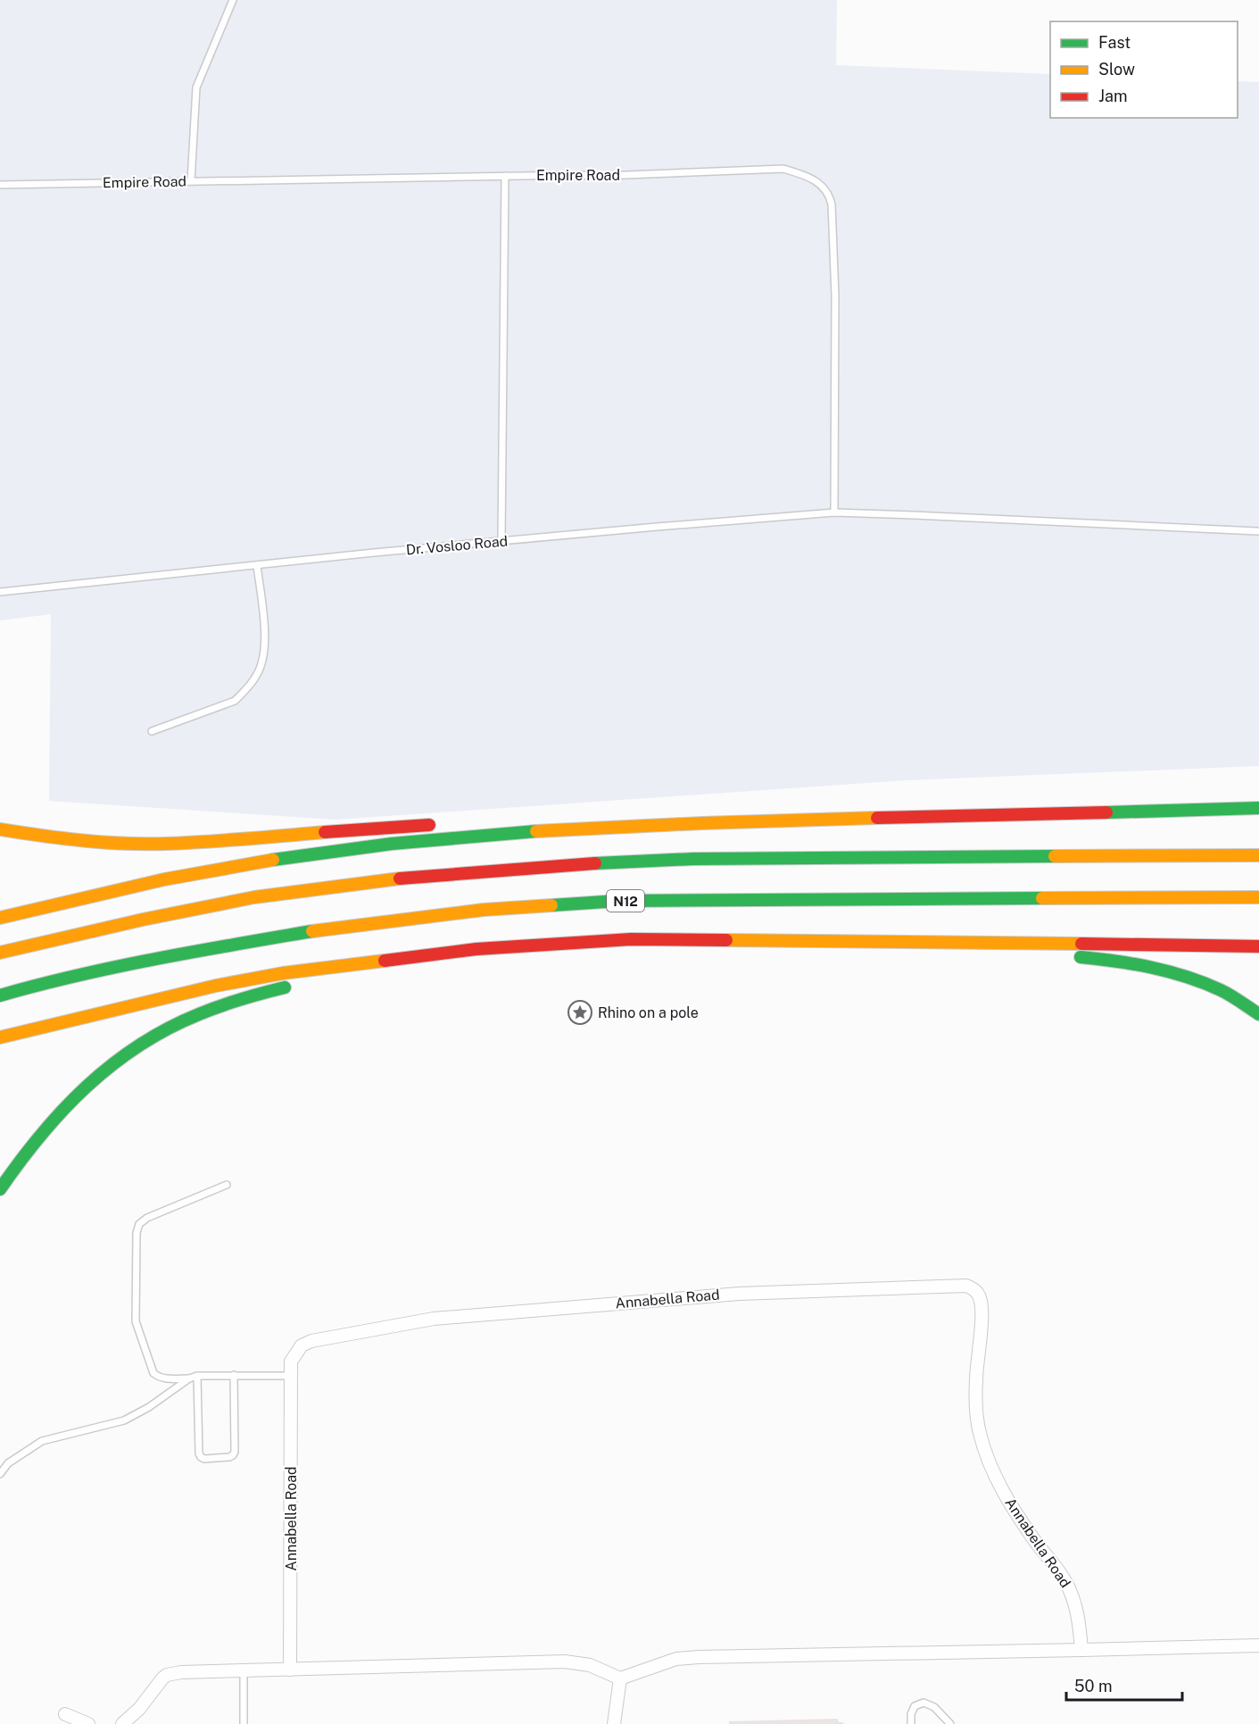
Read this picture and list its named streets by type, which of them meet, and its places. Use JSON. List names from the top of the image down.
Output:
{
  "streets": {
    "highway": ["N12"],
    "street": ["Annabella Road"],
    "lane": ["Empire Road", "Dr. Vosloo Road"]
  },
  "crossings": [
    ["Empire Road", "Dr. Vosloo Road"]
  ],
  "places": {
    "place": ["Rhino on a pole"]
  },
  "legend": ["Fast", "Slow", "Jam"],
  "scale_bar": "50 m"
}
